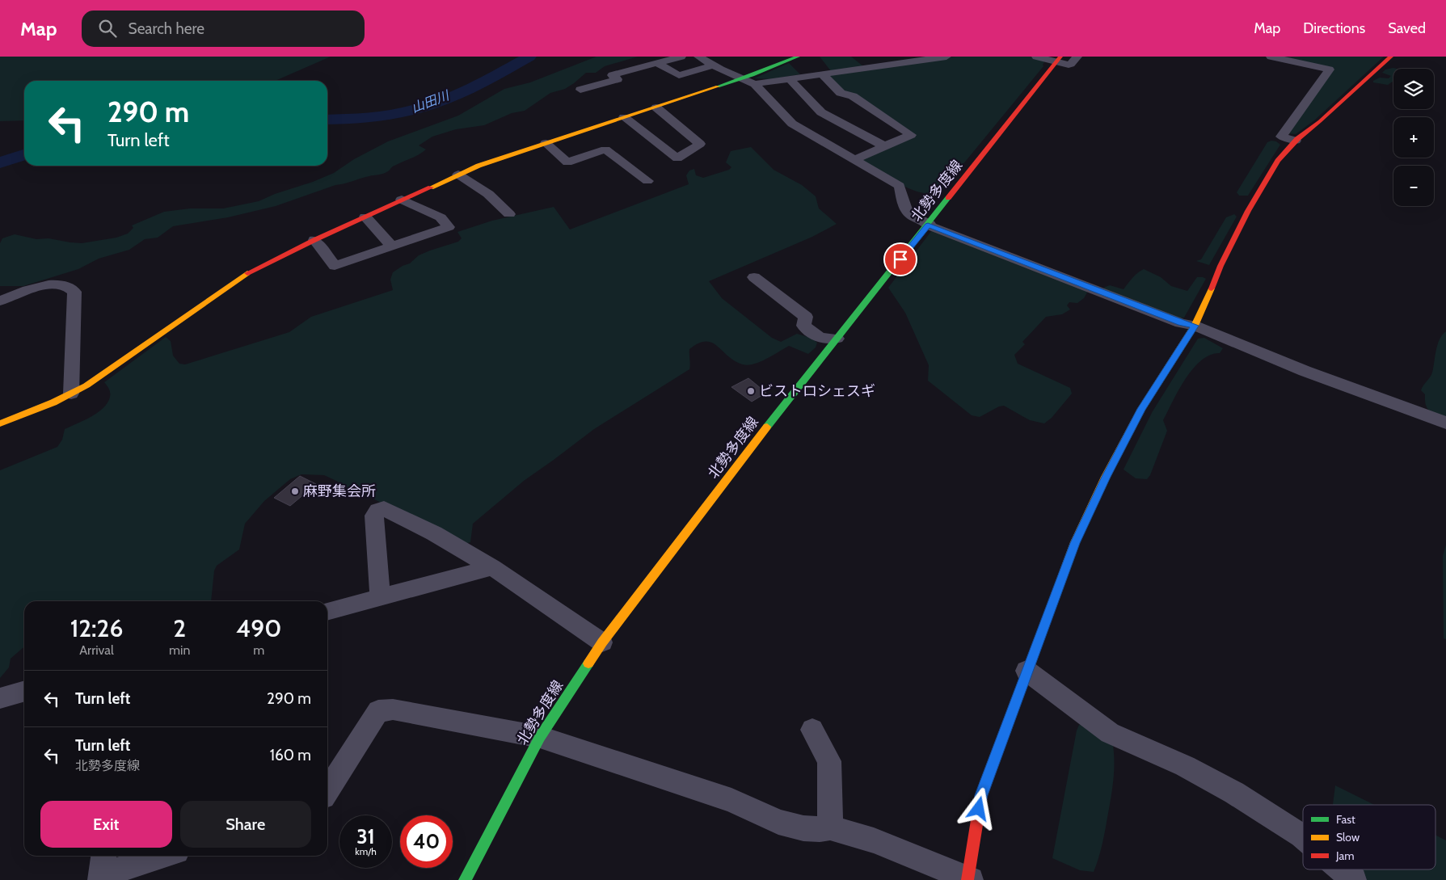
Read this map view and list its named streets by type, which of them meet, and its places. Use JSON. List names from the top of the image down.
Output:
{
  "streets": {
    "street": ["北勢多度線"]
  },
  "water": ["山田川"],
  "places": ["ビストロシェスギ", "麻野集会所"],
  "legend": ["Fast", "Slow", "Jam"],
  "page": {
    "header": "Map",
    "search": "Search here",
    "nav": ["Map", "Directions", "Saved"],
    "map_buttons": ["+", "−"],
    "turn": ["290 m", "Turn left"],
    "eta": [
      "12:26",
      "Arrival",
      "2",
      "min",
      "490",
      "m"
    ],
    "list": [
      {
        "name": "Turn left",
        "value": "290 m"
      },
      {
        "name": "Turn left",
        "note": "北勢多度線",
        "value": "160 m"
      }
    ],
    "buttons": ["Exit", "Share"],
    "speed": "31 km/h",
    "limit": "40"
  }
}
